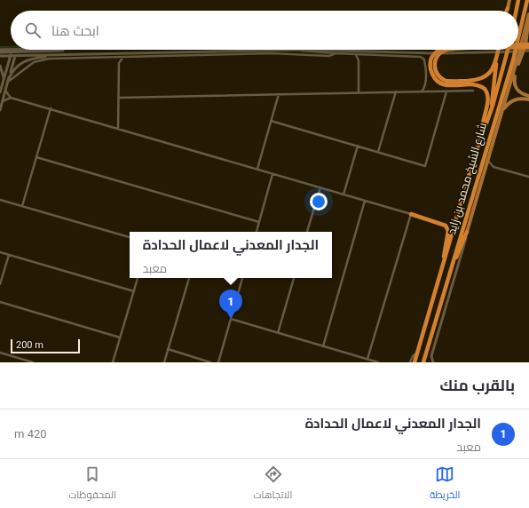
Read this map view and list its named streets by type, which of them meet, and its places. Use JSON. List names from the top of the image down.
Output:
{
  "streets": {
    "highway": ["شارع الشيخ محمد بن زايد"]
  },
  "scale_bar": "200 m",
  "page": {
    "search": "ابحث هنا",
    "popup": ["الجدار المعدني لاعمال الحدادة", "معبد"],
    "pins": "1",
    "scale": "200 m",
    "heading": "بالقرب منك",
    "list": [
      {
        "mark": "1",
        "name": "الجدار المعدني لاعمال الحدادة",
        "note": "معبد",
        "value": "420 m"
      }
    ],
    "nav": ["الخريطة", "الاتجاهات", "المحفوظات"]
  }
}
